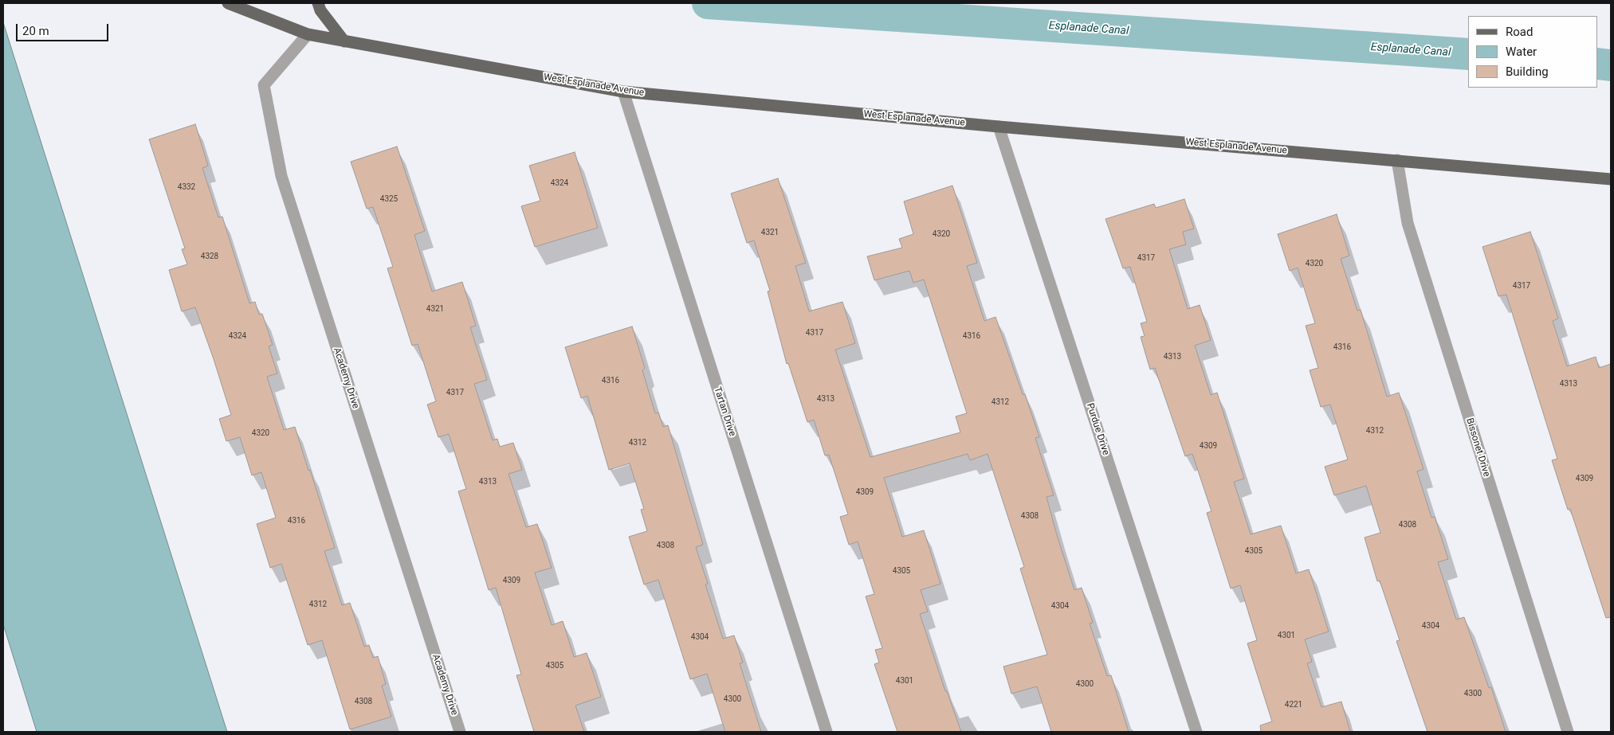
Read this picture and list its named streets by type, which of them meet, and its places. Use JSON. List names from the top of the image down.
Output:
{
  "streets": {
    "main road": ["West Esplanade Avenue"],
    "street": [
      "Academy Drive",
      "Tartan Drive",
      "Purdue Drive",
      "Bissonet Drive"
    ]
  },
  "crossings": [
    ["West Esplanade Avenue", "Academy Drive"],
    ["West Esplanade Avenue", "Tartan Drive"],
    ["West Esplanade Avenue", "Purdue Drive"],
    ["West Esplanade Avenue", "Bissonet Drive"]
  ],
  "water": ["Esplanade Canal"],
  "house_numbers": [
    "4324",
    "4332",
    "4325",
    "4321",
    "4320",
    "4328",
    "4317",
    "4320",
    "4317",
    "4321",
    "4317",
    "4324",
    "4316",
    "4316",
    "4313",
    "4316",
    "4313",
    "4317",
    "4313",
    "4312",
    "4312",
    "4320",
    "4312",
    "4309",
    "4309",
    "4313",
    "4309",
    "4308",
    "4316",
    "4308",
    "4308",
    "4305",
    "4305",
    "4309",
    "4312",
    "4304",
    "4304",
    "4301",
    "4304",
    "4305",
    "4301",
    "4300",
    "4300",
    "4300",
    "4308",
    "4221"
  ],
  "legend": ["Road", "Water", "Building"],
  "scale_bar": "20 m"
}
